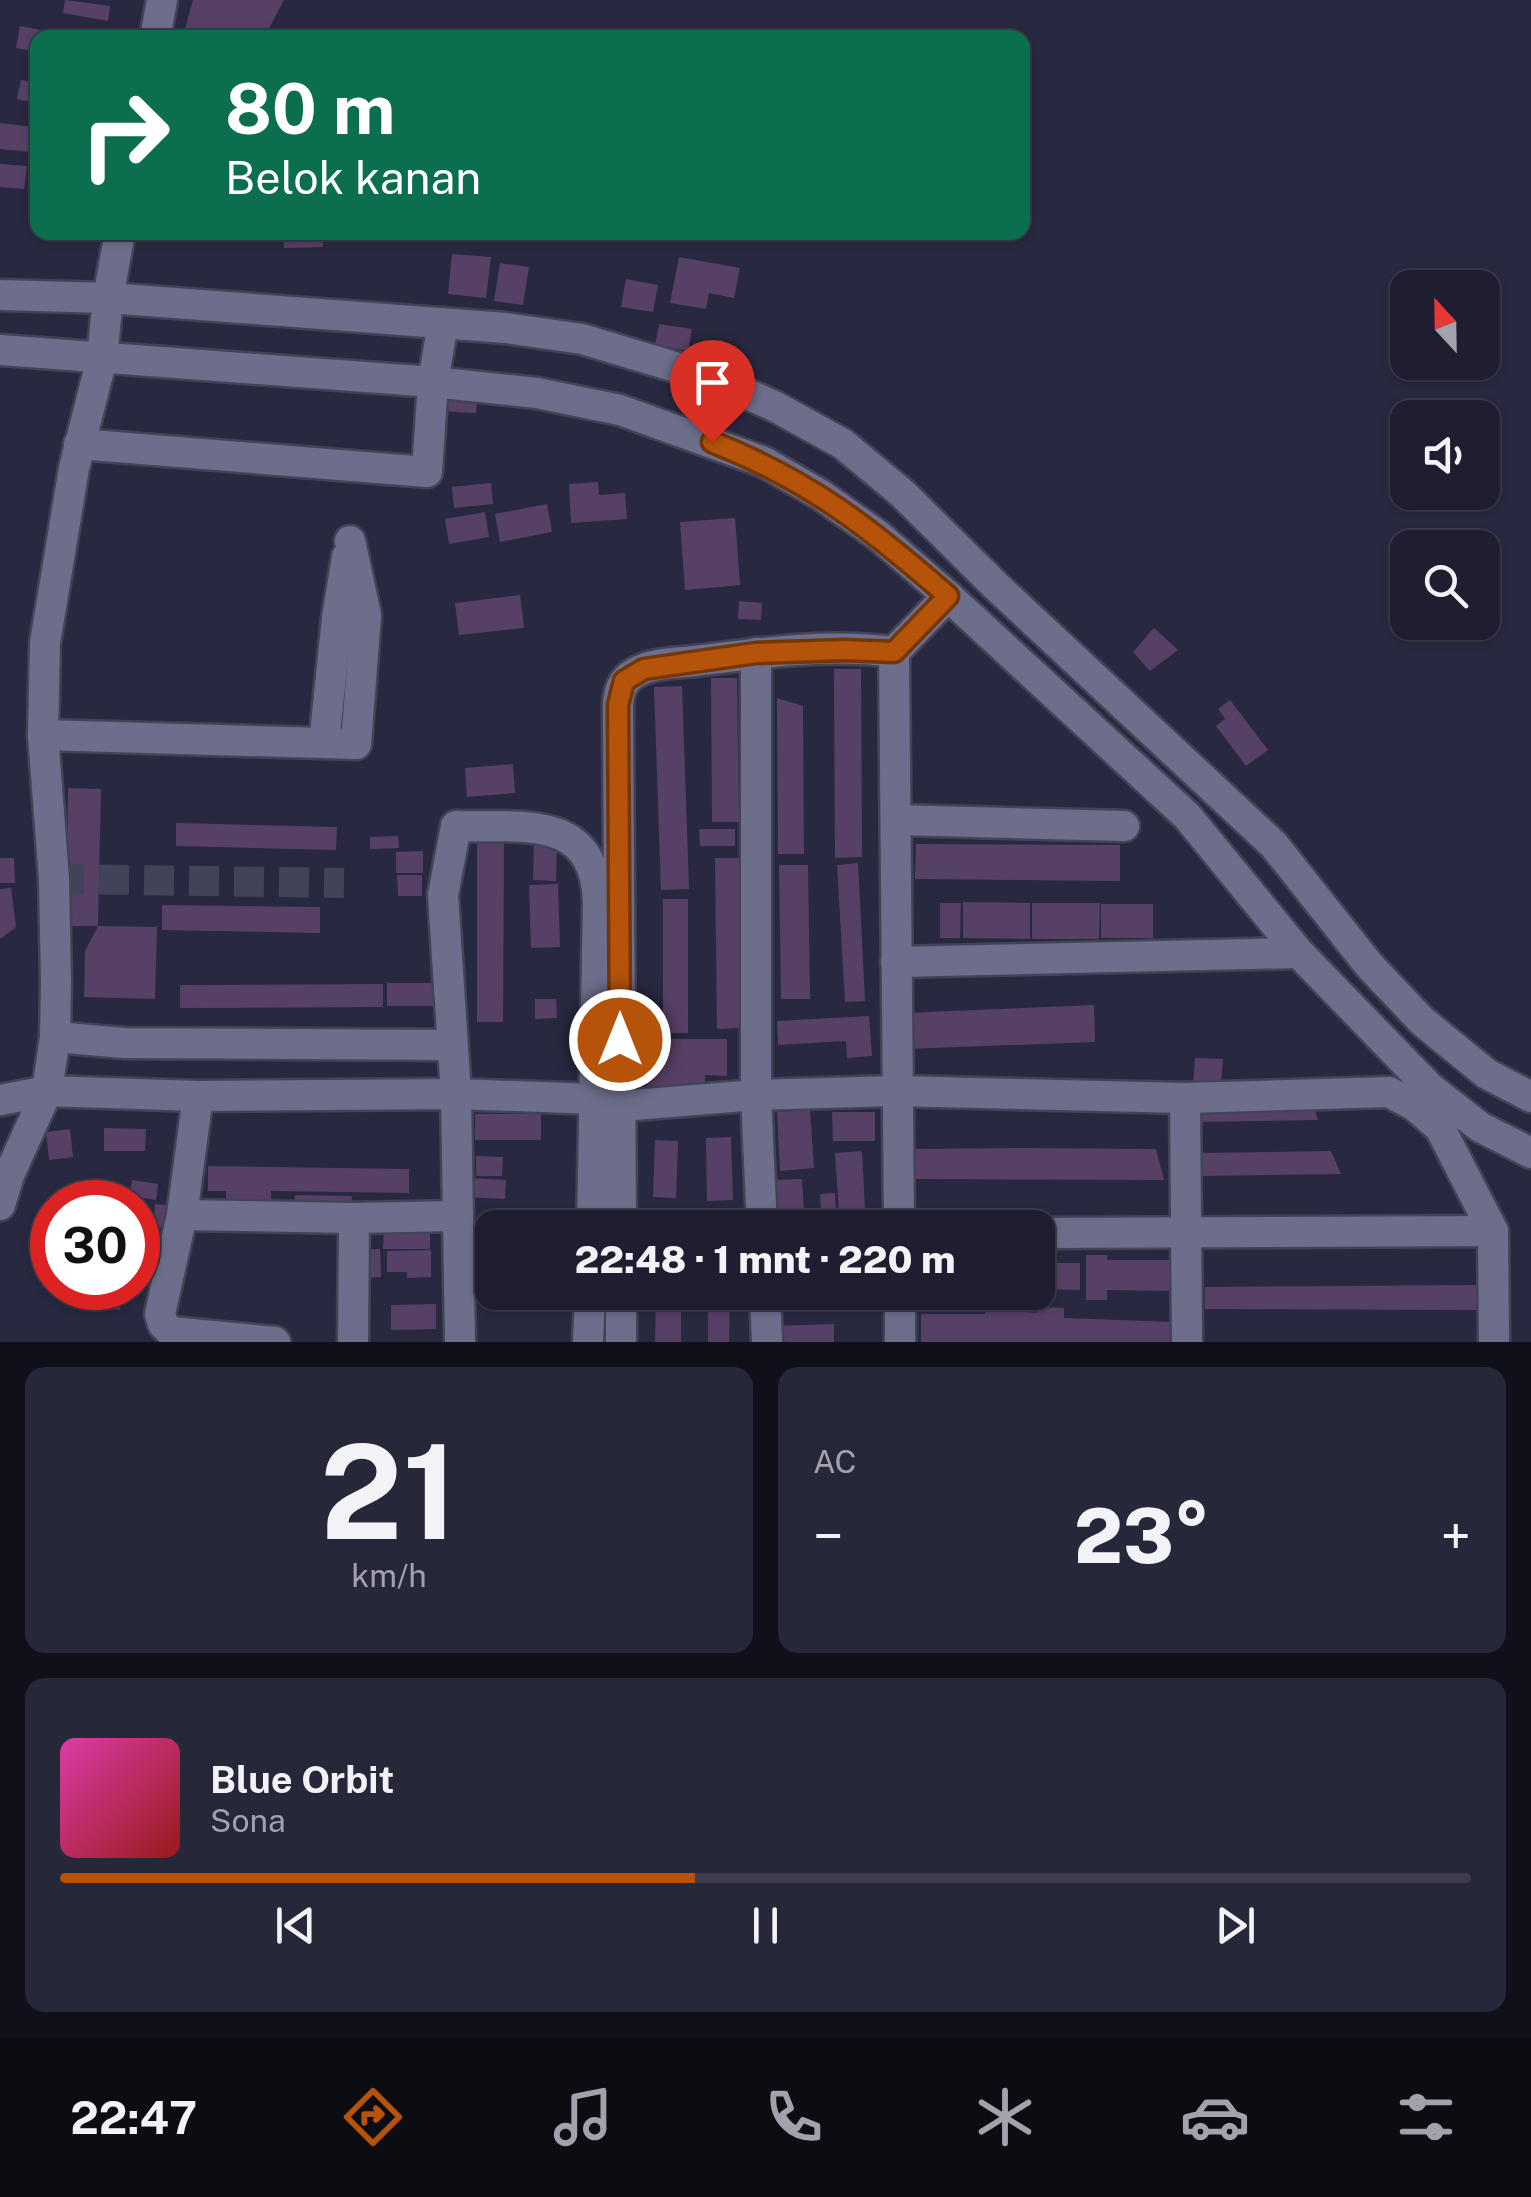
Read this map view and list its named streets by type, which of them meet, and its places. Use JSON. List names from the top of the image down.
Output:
{
  "north": "top",
  "page": {
    "turn": ["80 m", "Belok kanan"],
    "limit": "30",
    "trip": "22:48 · 1 mnt · 220 m",
    "tile": [
      ["21", "km/h"],
      "AC"
    ],
    "heat": ["−", "23°", "+"],
    "song": ["Blue Orbit", "Sona"],
    "tabs": "22:47"
  }
}
